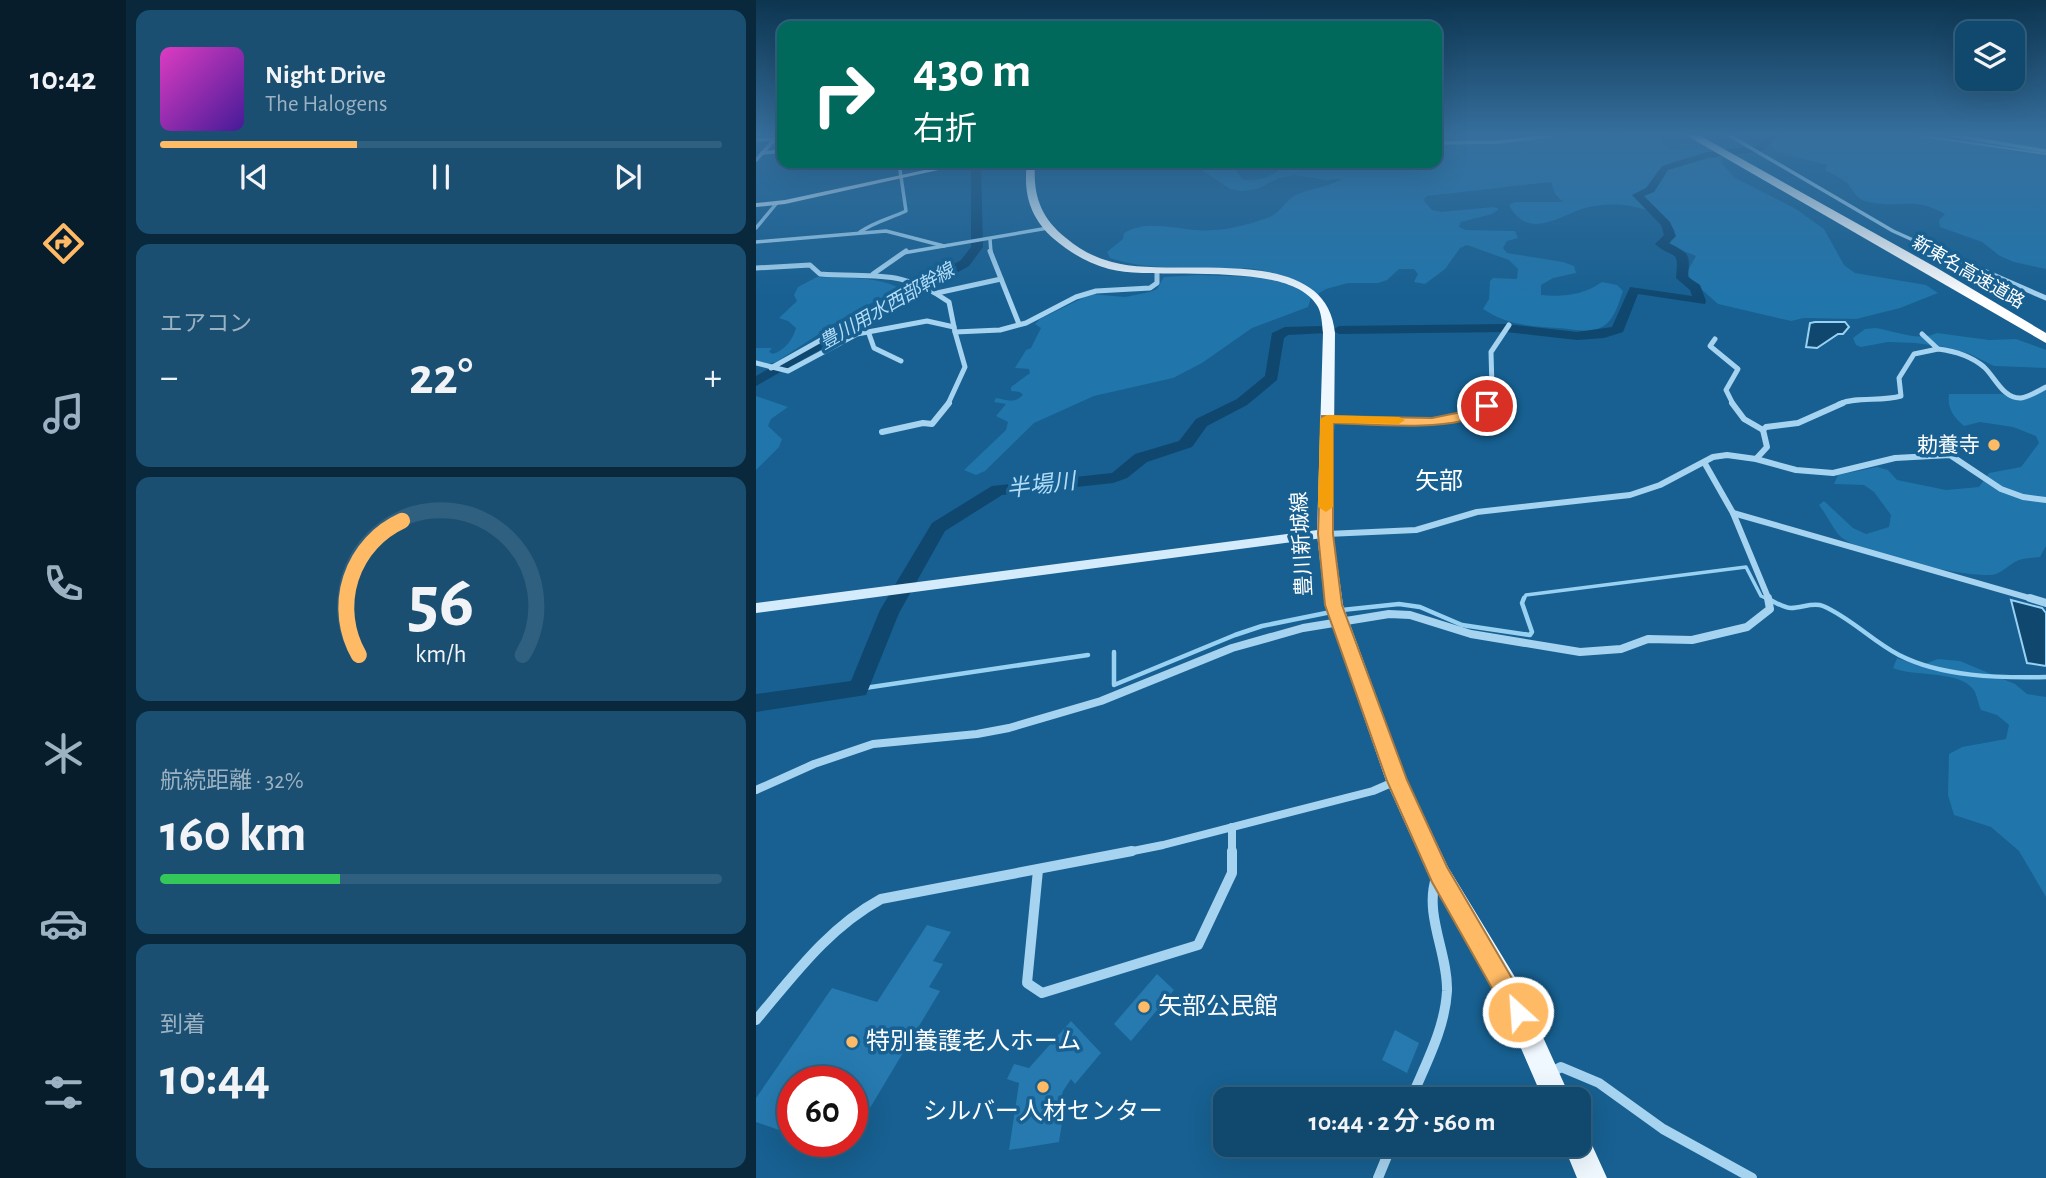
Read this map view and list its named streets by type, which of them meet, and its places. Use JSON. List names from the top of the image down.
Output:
{
  "streets": {
    "highway": ["新東名高速道路"],
    "main road": ["豊川新城線"]
  },
  "districts": ["矢部"],
  "water": ["豊川用水西部幹線", "半場川"],
  "places": [
    "勅養寺",
    "矢部公民館",
    "特別養護老人ホーム",
    "シルバー人材センター"
  ],
  "page": {
    "tabs": "10:42",
    "turn": ["430 m", "右折"],
    "song": ["Night Drive", "The Halogens"],
    "tile": [
      "エアコン",
      ["航続距離 · 32%", "160 km"],
      ["到着", "10:44"]
    ],
    "heat": ["−", "22°", "+"],
    "limit": "60",
    "trip": "10:44 · 2 分 · 560 m",
    "gauge": ["56", "km/h"]
  }
}
